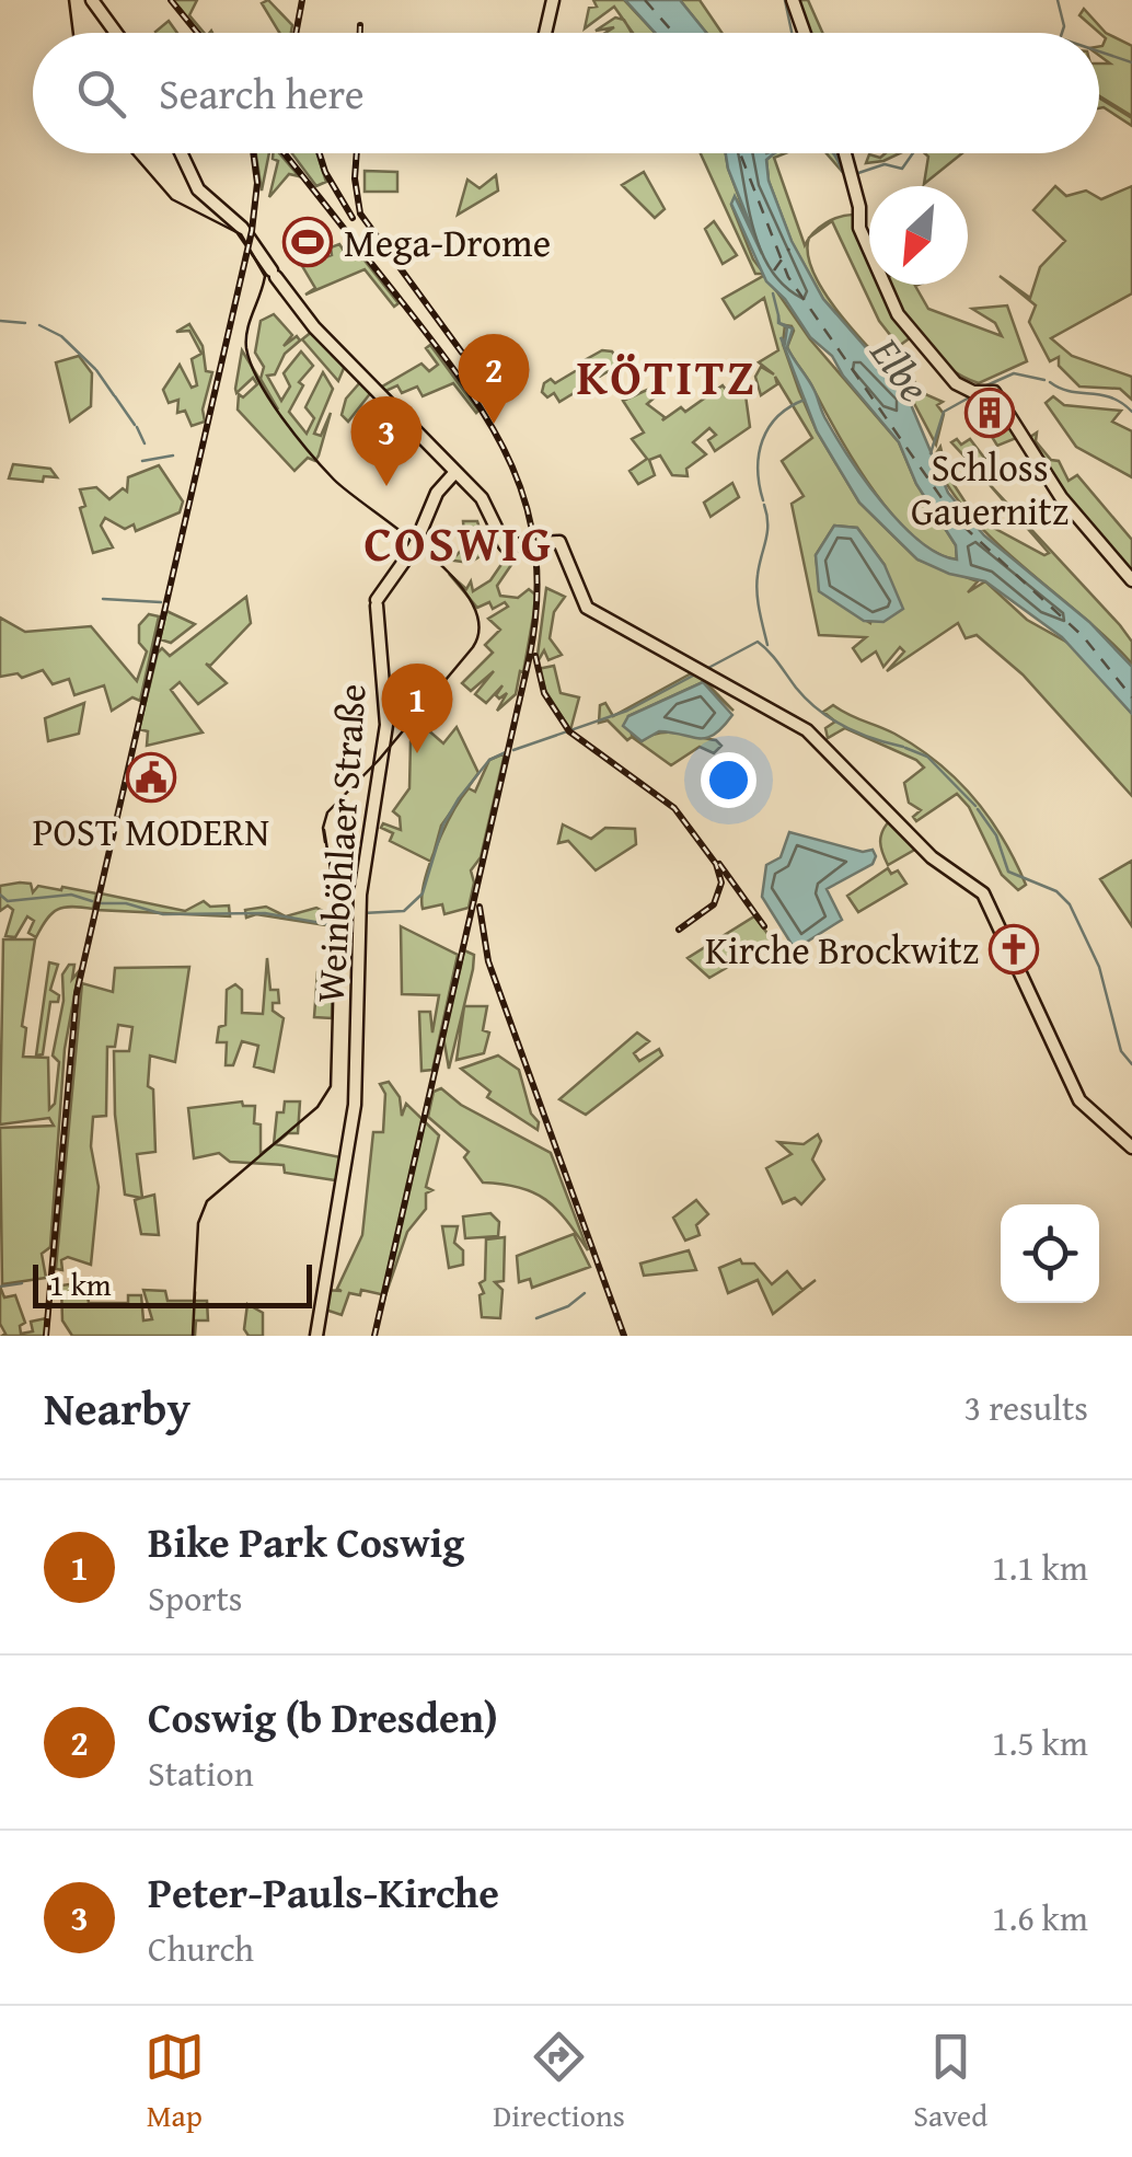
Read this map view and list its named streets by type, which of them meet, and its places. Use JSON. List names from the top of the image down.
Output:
{
  "streets": {
    "main road": ["Weinböhlaer Straße"]
  },
  "districts": ["KÖTITZ", "COSWIG"],
  "water": ["Elbe"],
  "places": {
    "sports": ["Mega-Drome"],
    "building": ["Schloss Gauernitz"],
    "public building": ["POST MODERN"],
    "church": ["Kirche Brockwitz"]
  },
  "scale_bar": "1 km",
  "north": "bottom left",
  "page": {
    "search": "Search here",
    "pins": ["2", "3", "1"],
    "scale": "1 km",
    "heading": ["Nearby", "3 results"],
    "list": [
      {
        "mark": "1",
        "name": "Bike Park Coswig",
        "note": "Sports",
        "value": "1.1 km"
      },
      {
        "mark": "2",
        "name": "Coswig (b Dresden)",
        "note": "Station",
        "value": "1.5 km"
      },
      {
        "mark": "3",
        "name": "Peter-Pauls-Kirche",
        "note": "Church",
        "value": "1.6 km"
      }
    ],
    "nav": ["Map", "Directions", "Saved"]
  }
}
